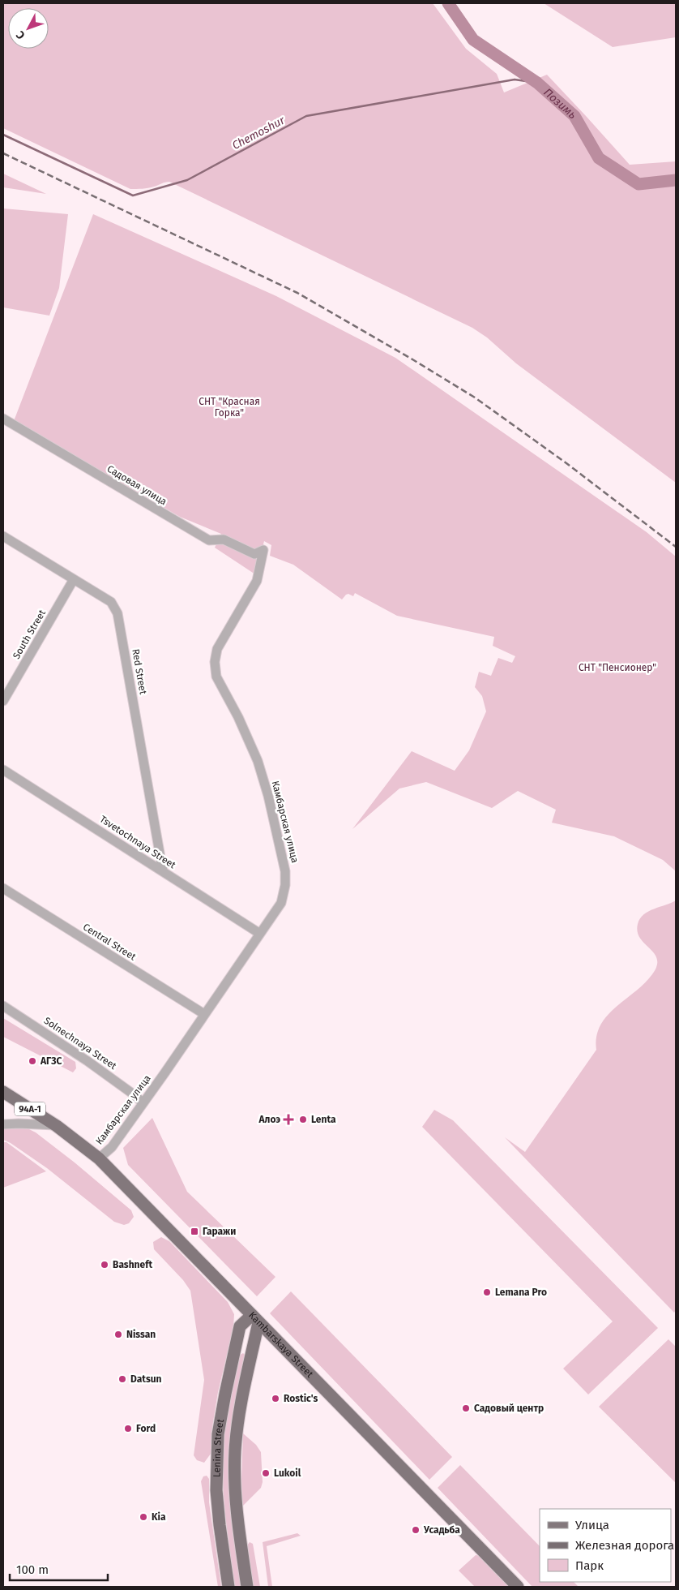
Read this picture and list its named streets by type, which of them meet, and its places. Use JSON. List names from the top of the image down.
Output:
{
  "streets": {
    "main road": ["94А-1", "Kambarskaya Street", "Lenina Street"],
    "street": [
      "Садовая улица",
      "South Street",
      "Red Street",
      "Камбарская улица",
      "Tsvetochnaya Street",
      "Central Street",
      "Solnechnaya Street"
    ]
  },
  "crossings": [
    ["Садовая улица", "Камбарская улица"],
    ["South Street", "Red Street"],
    ["Red Street", "Tsvetochnaya Street"],
    ["Камбарская улица", "Tsvetochnaya Street"],
    ["Камбарская улица", "Central Street"],
    ["Камбарская улица", "Solnechnaya Street"],
    ["Камбарская улица", "Kambarskaya Street"],
    ["94А-1", "Kambarskaya Street"],
    ["Kambarskaya Street", "Lenina Street"]
  ],
  "water": ["Позимь", "Chemoshur"],
  "parks": ["СНТ \"Красная Горка\"", "СНТ \"Пенсионер\""],
  "places": {
    "other": [
      "АГЗС",
      "Lenta",
      "Bashneft",
      "Lemana Pro",
      "Nissan",
      "Datsun",
      "Rostic's",
      "Садовый центр",
      "Ford",
      "Lukoil",
      "Kia",
      "Усадьба"
    ],
    "health": ["Алоэ"],
    "transit": ["Гаражи"]
  },
  "legend": ["Улица", "Железная дорога", "Парк"],
  "scale_bar": "100 m",
  "north": "bottom left"
}
